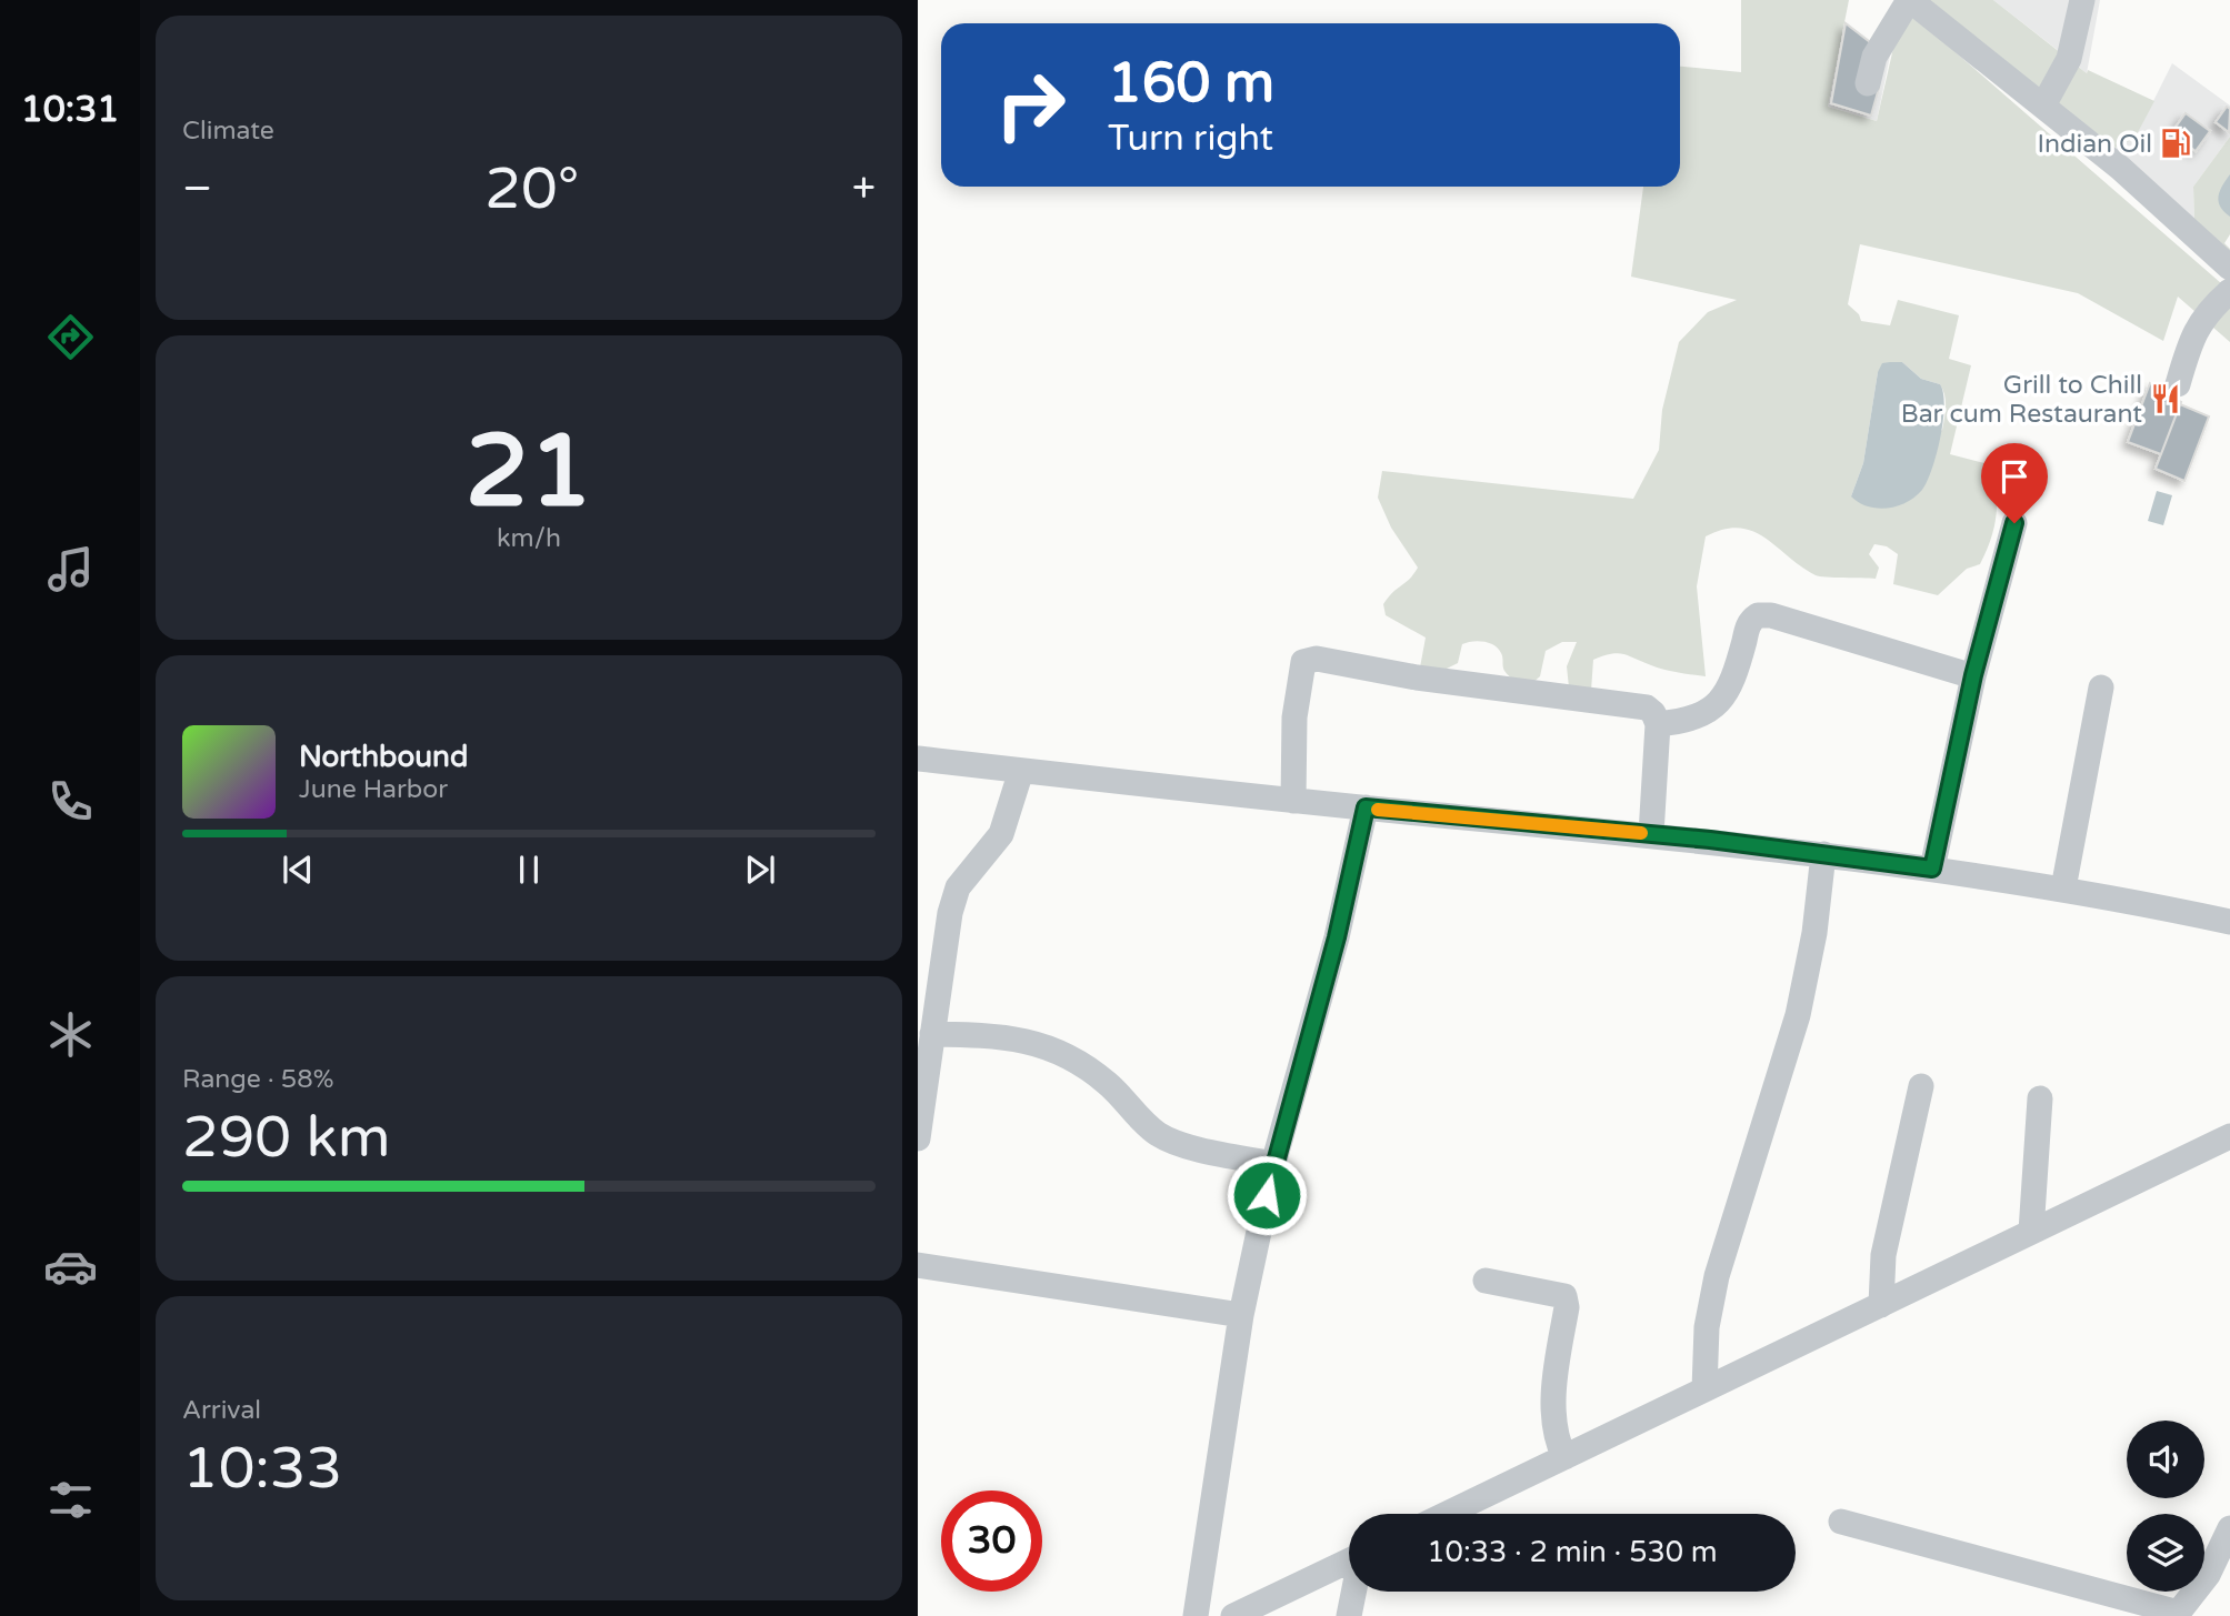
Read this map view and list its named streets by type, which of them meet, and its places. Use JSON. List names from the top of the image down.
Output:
{
  "places": {
    "fuel station": ["Indian Oil"],
    "restaurant": ["Grill to Chill Bar cum Restaurant"]
  },
  "page": {
    "tabs": "10:31",
    "tile": [
      "Climate",
      ["21", "km/h"],
      ["Range · 58%", "290 km"],
      ["Arrival", "10:33"]
    ],
    "turn": ["160 m", "Turn right"],
    "heat": ["−", "20°", "+"],
    "song": ["Northbound", "June Harbor"],
    "limit": "30",
    "trip": "10:33 · 2 min · 530 m"
  }
}
